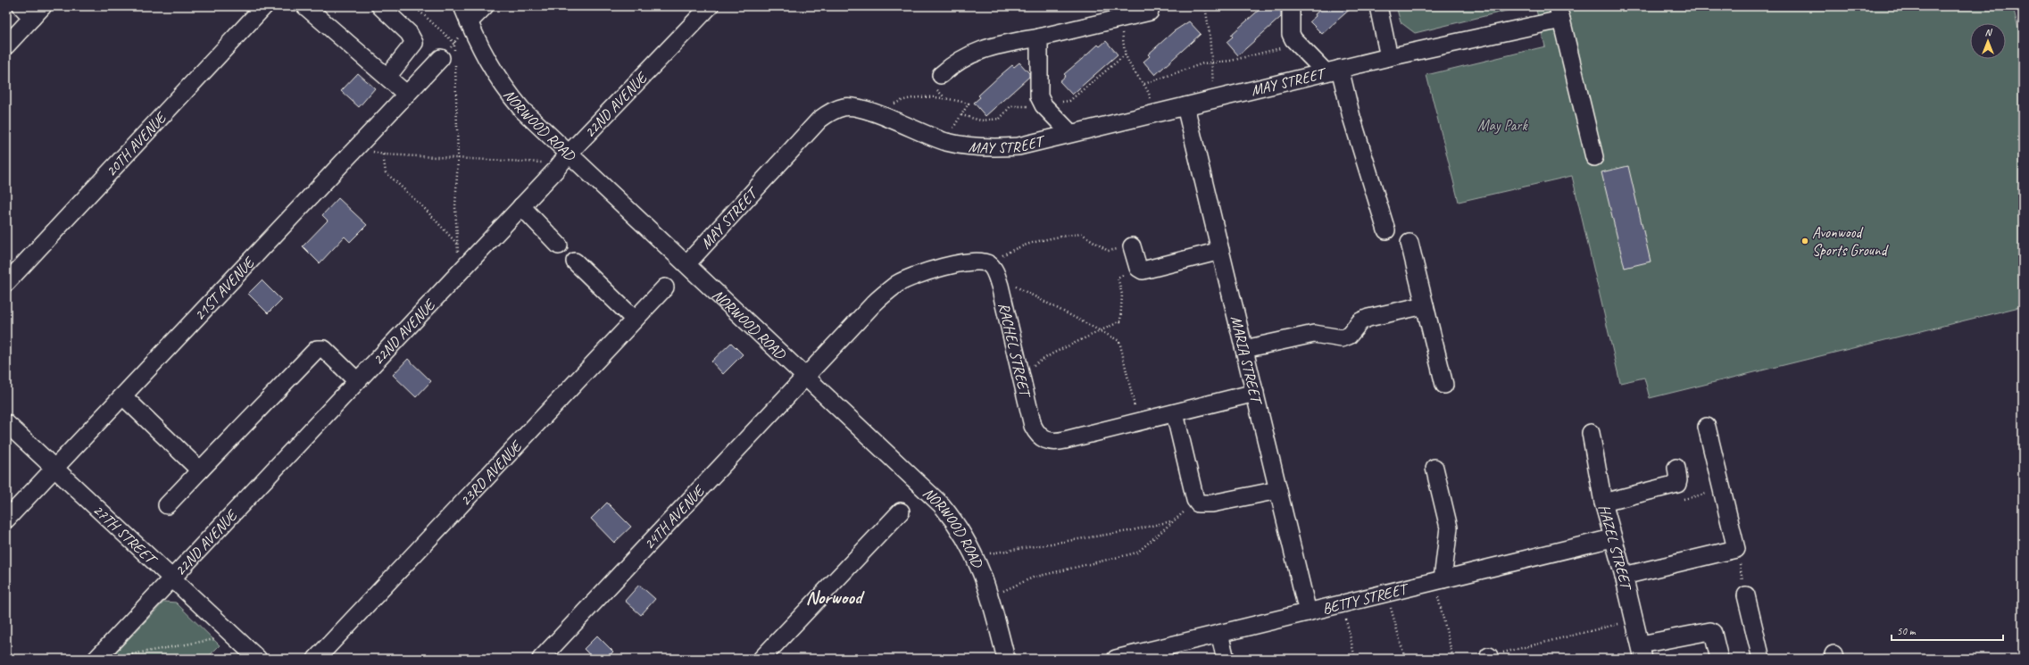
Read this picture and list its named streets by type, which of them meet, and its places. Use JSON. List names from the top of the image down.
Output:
{
  "streets": {
    "street": [
      "MAY STREET",
      "22ND AVENUE",
      "NORWOOD ROAD",
      "20TH AVENUE",
      "21ST AVENUE",
      "RACHEL STREET",
      "MARIA STREET",
      "23RD AVENUE",
      "24TH AVENUE",
      "27TH STREET",
      "HAZEL STREET",
      "BETTY STREET"
    ]
  },
  "crossings": [
    ["MAY STREET", "NORWOOD ROAD"],
    ["MAY STREET", "MARIA STREET"],
    ["22ND AVENUE", "NORWOOD ROAD"],
    ["22ND AVENUE", "27TH STREET"],
    ["NORWOOD ROAD", "24TH AVENUE"],
    ["21ST AVENUE", "27TH STREET"],
    ["RACHEL STREET", "MARIA STREET"],
    ["MARIA STREET", "BETTY STREET"],
    ["HAZEL STREET", "BETTY STREET"]
  ],
  "districts": ["Norwood"],
  "parks": ["May Park"],
  "places": ["Avonwood Sports Ground"],
  "scale_bar": "50 m",
  "north": "top"
}
